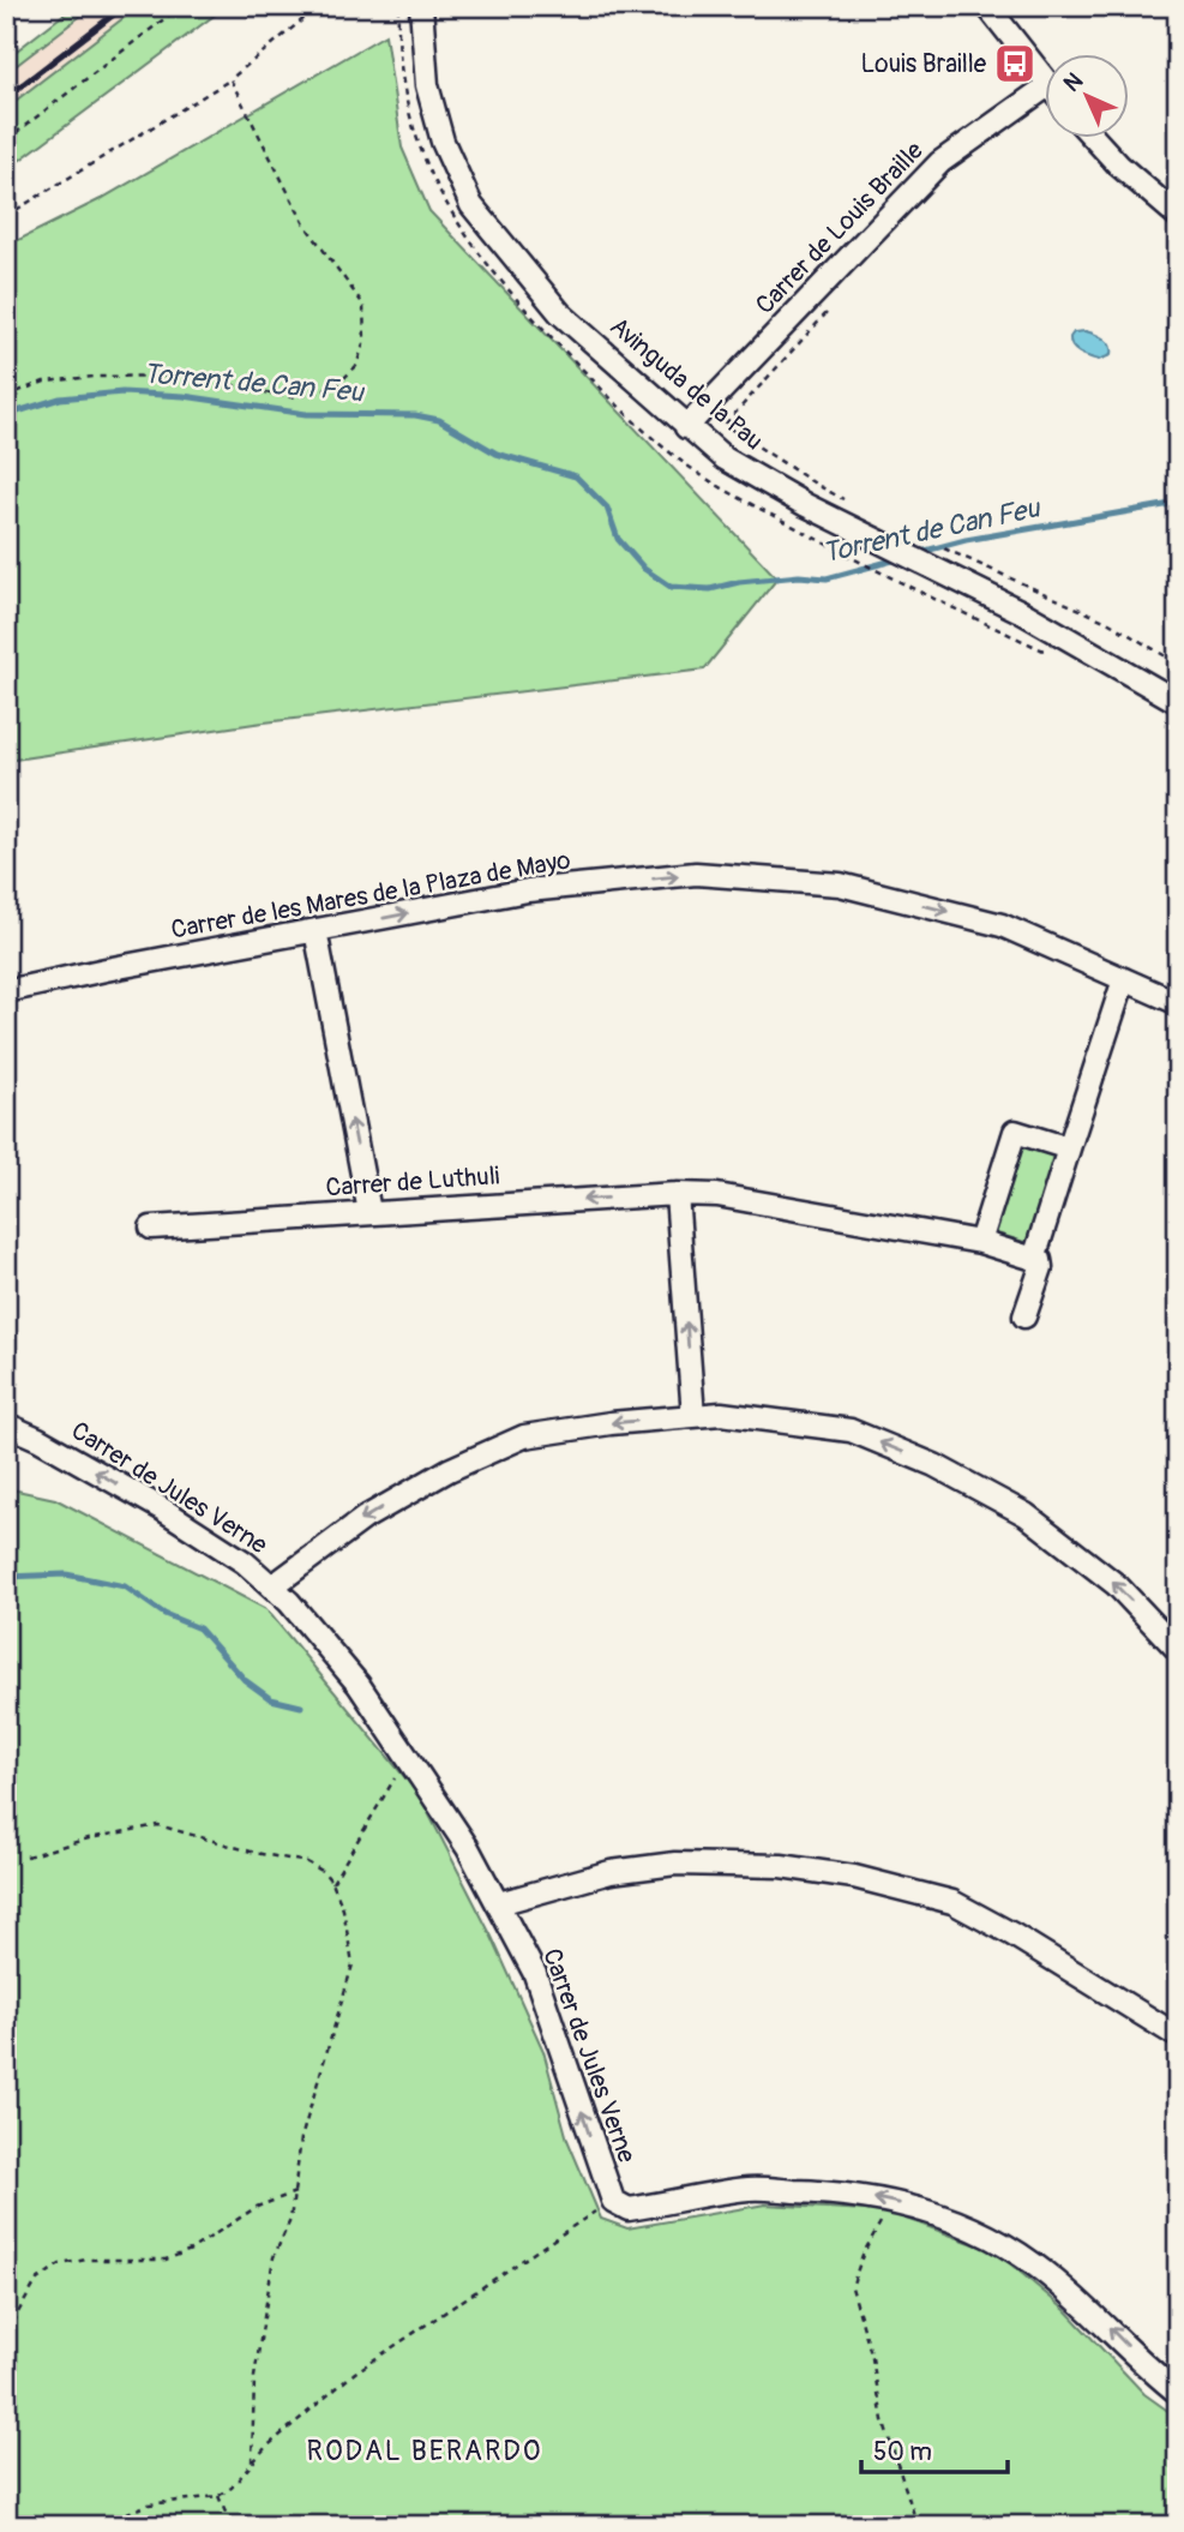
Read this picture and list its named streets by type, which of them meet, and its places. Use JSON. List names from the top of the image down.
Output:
{
  "streets": {
    "street": [
      "Carrer de Louis Braille",
      "Avinguda de la Pau",
      "Carrer de les Mares de la Plaza de Mayo",
      "Carrer de Luthuli",
      "Carrer de Jules Verne"
    ]
  },
  "crossings": [
    ["Carrer de Louis Braille", "Avinguda de la Pau"]
  ],
  "one_way": ["Carrer de les Mares de la Plaza de Mayo", "Carrer de Jules Verne"],
  "districts": ["RODAL BERARDO"],
  "water": ["Torrent de Can Feu"],
  "places": {
    "bus stop": ["Louis Braille"]
  },
  "scale_bar": "50 m",
  "north": "top left"
}
